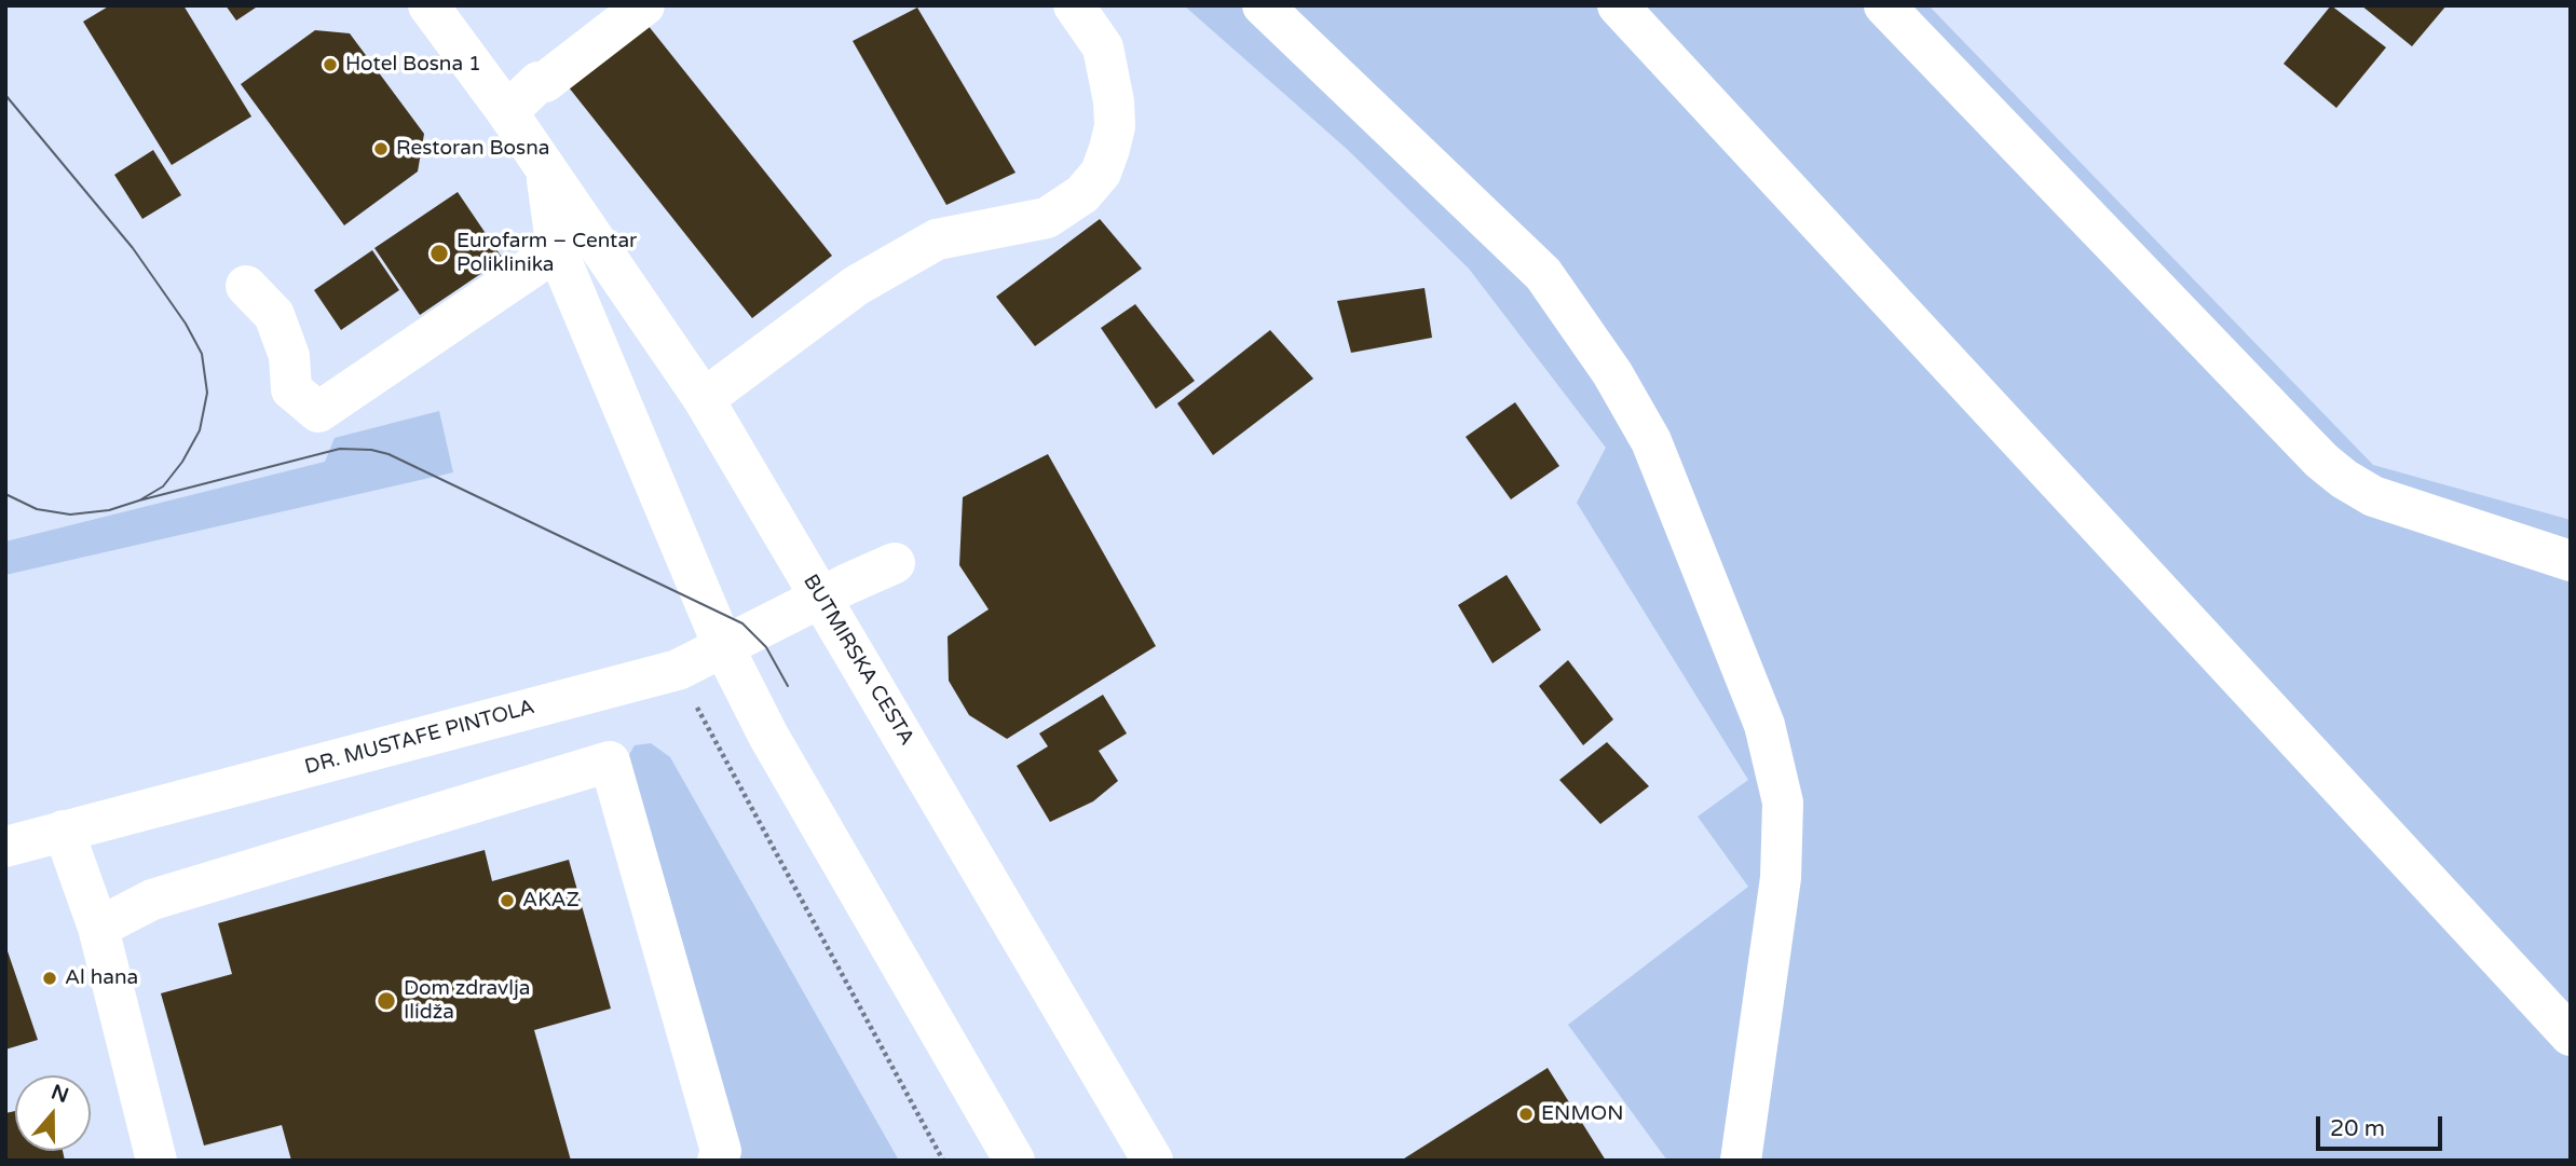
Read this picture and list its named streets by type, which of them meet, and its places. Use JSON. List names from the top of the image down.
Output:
{
  "streets": {
    "main road": ["BUTMIRSKA CESTA", "DR. MUSTAFE PINTOLA"]
  },
  "crossings": [
    ["BUTMIRSKA CESTA", "DR. MUSTAFE PINTOLA"]
  ],
  "places": [
    "Hotel Bosna 1",
    "Restoran Bosna",
    "Eurofarm – Centar Poliklinika",
    "AKAZ",
    "Al hana",
    "Dom zdravlja Ilidža",
    "ENMON"
  ],
  "scale_bar": "20 m",
  "north": "top"
}
